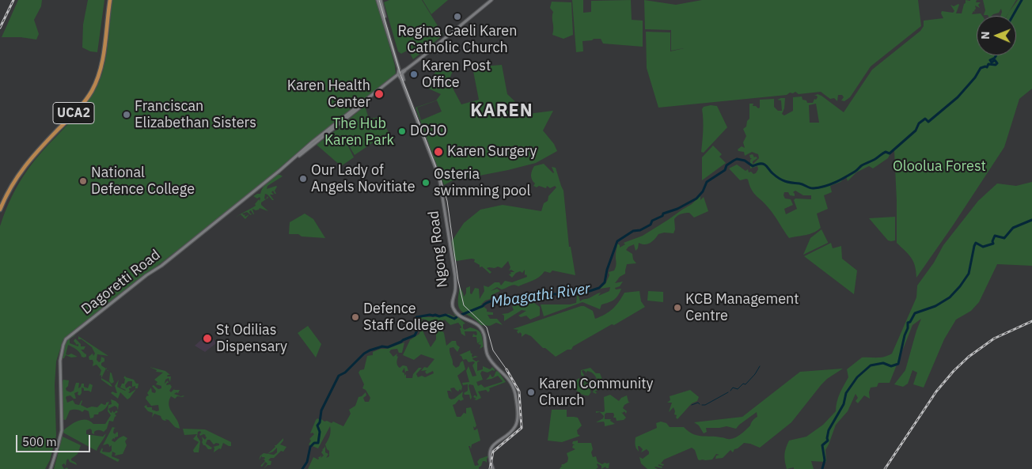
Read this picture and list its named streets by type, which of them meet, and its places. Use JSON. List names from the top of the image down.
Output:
{
  "streets": {
    "highway": ["UCA2"],
    "main road": ["Ngong Road", "Dagoretti Road"]
  },
  "crossings": [
    ["Ngong Road", "Dagoretti Road"]
  ],
  "districts": ["KAREN"],
  "water": ["Mbagathi River"],
  "parks": ["The Hub Karen Park", "Oloolua Forest"],
  "places": [
    "Regina Caeli Karen Catholic Church",
    "Karen Post Office",
    "Karen Health Center",
    "Franciscan Elizabethan Sisters",
    "DOJO",
    "Karen Surgery",
    "Our Lady of Angels Novitiate",
    "National Defence College",
    "Osteria swimming pool",
    "KCB Management Centre",
    "Defence Staff College",
    "St Odilias Dispensary",
    "Karen Community Church"
  ],
  "scale_bar": "500 m",
  "north": "left"
}
